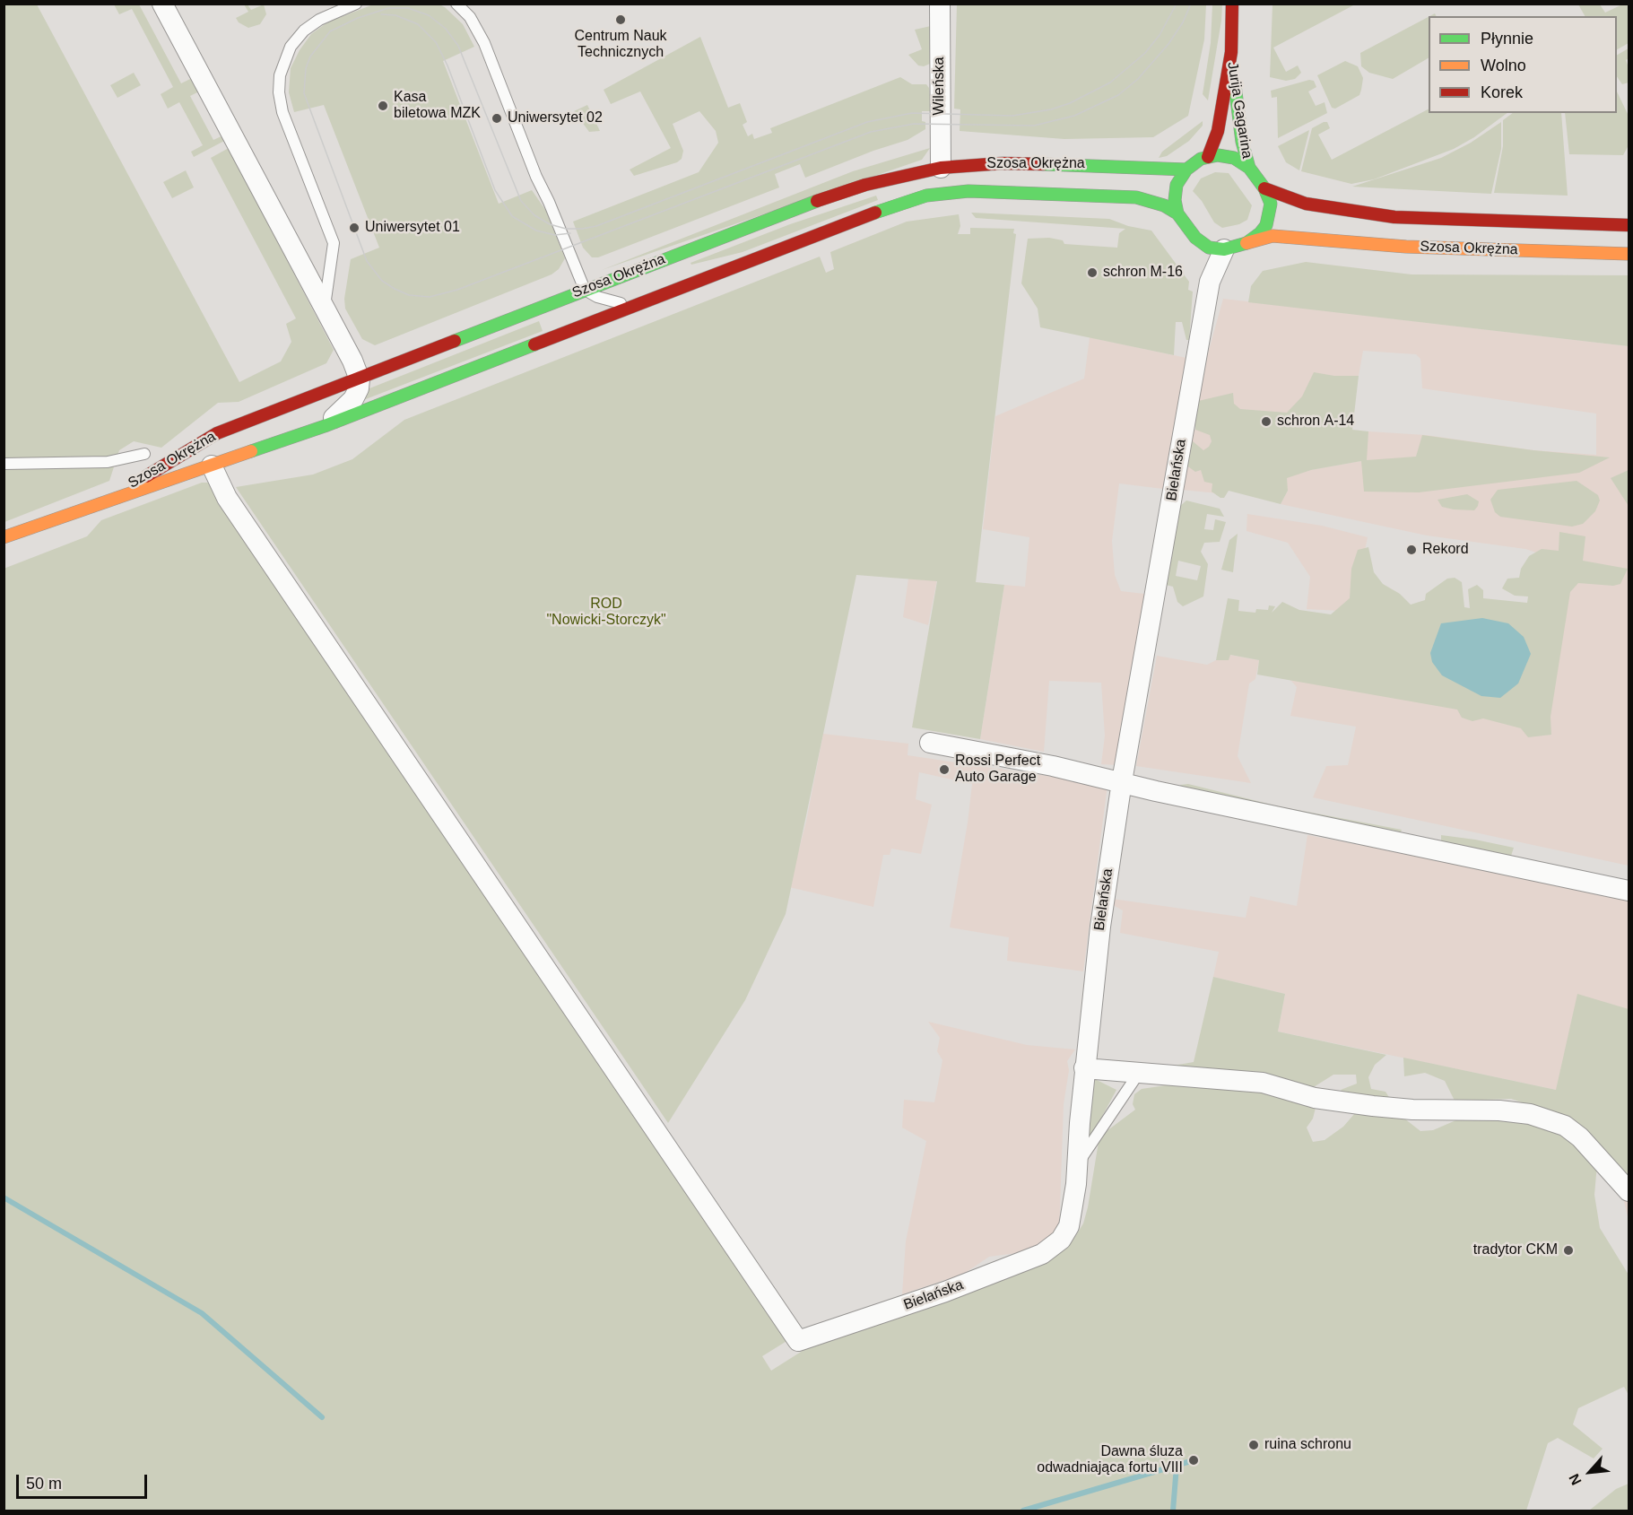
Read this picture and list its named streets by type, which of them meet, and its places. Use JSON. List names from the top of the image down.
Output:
{
  "streets": {
    "street": [
      "Wileńska",
      "Jurija Gagarina",
      "Szosa Okrężna",
      "Bielańska"
    ]
  },
  "crossings": [
    ["Wileńska", "Szosa Okrężna"],
    ["Jurija Gagarina", "Szosa Okrężna"],
    ["Jurija Gagarina", "Bielańska"],
    ["Szosa Okrężna", "Bielańska"]
  ],
  "parks": ["ROD \"Nowicki-Storczyk\""],
  "places": [
    "Centrum Nauk Technicznych",
    "Kasa biletowa MZK",
    "Uniwersytet 02",
    "Uniwersytet 01",
    "schron M-16",
    "schron A-14",
    "Rekord",
    "Rossi Perfect Auto Garage",
    "tradytor CKM",
    "ruina schronu",
    "Dawna śluza odwadniająca fortu VIII"
  ],
  "legend": ["Płynnie", "Wolno", "Korek"],
  "scale_bar": "50 m",
  "north": "bottom left"
}
